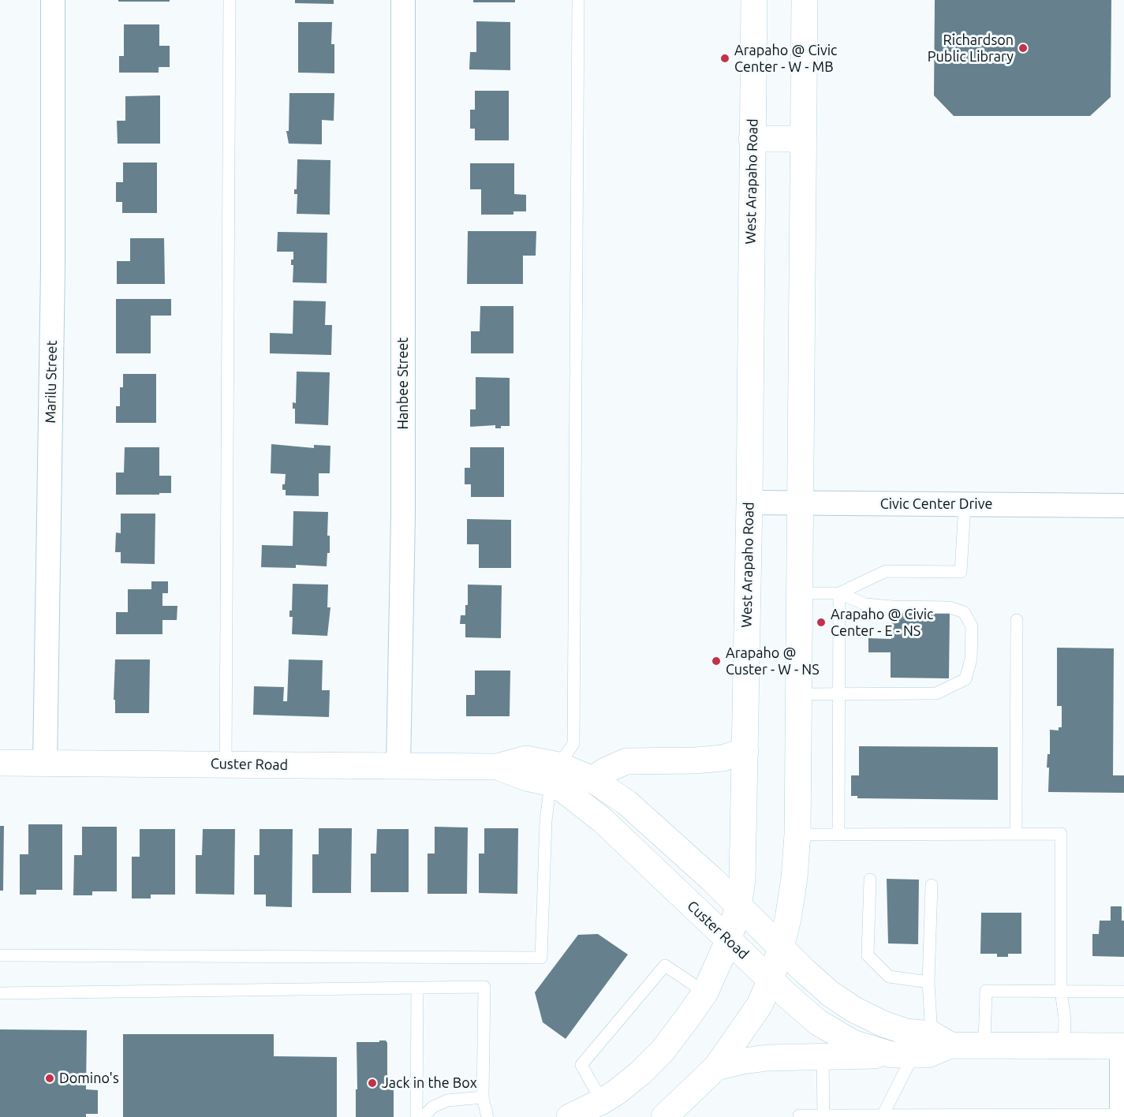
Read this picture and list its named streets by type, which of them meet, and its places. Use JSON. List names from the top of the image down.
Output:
{
  "streets": {
    "main road": ["West Arapaho Road", "Custer Road"],
    "street": ["Marilu Street", "Hanbee Street", "Civic Center Drive"]
  },
  "crossings": [
    ["West Arapaho Road", "Civic Center Drive"],
    ["West Arapaho Road", "Custer Road"],
    ["Marilu Street", "Custer Road"],
    ["Hanbee Street", "Custer Road"]
  ],
  "places": [
    "Richardson Public Library",
    "Arapaho @ Civic Center - W - MB",
    "Arapaho @ Civic Center - E - NS",
    "Arapaho @ Custer - W - NS",
    "Domino's",
    "Jack in the Box"
  ]
}
